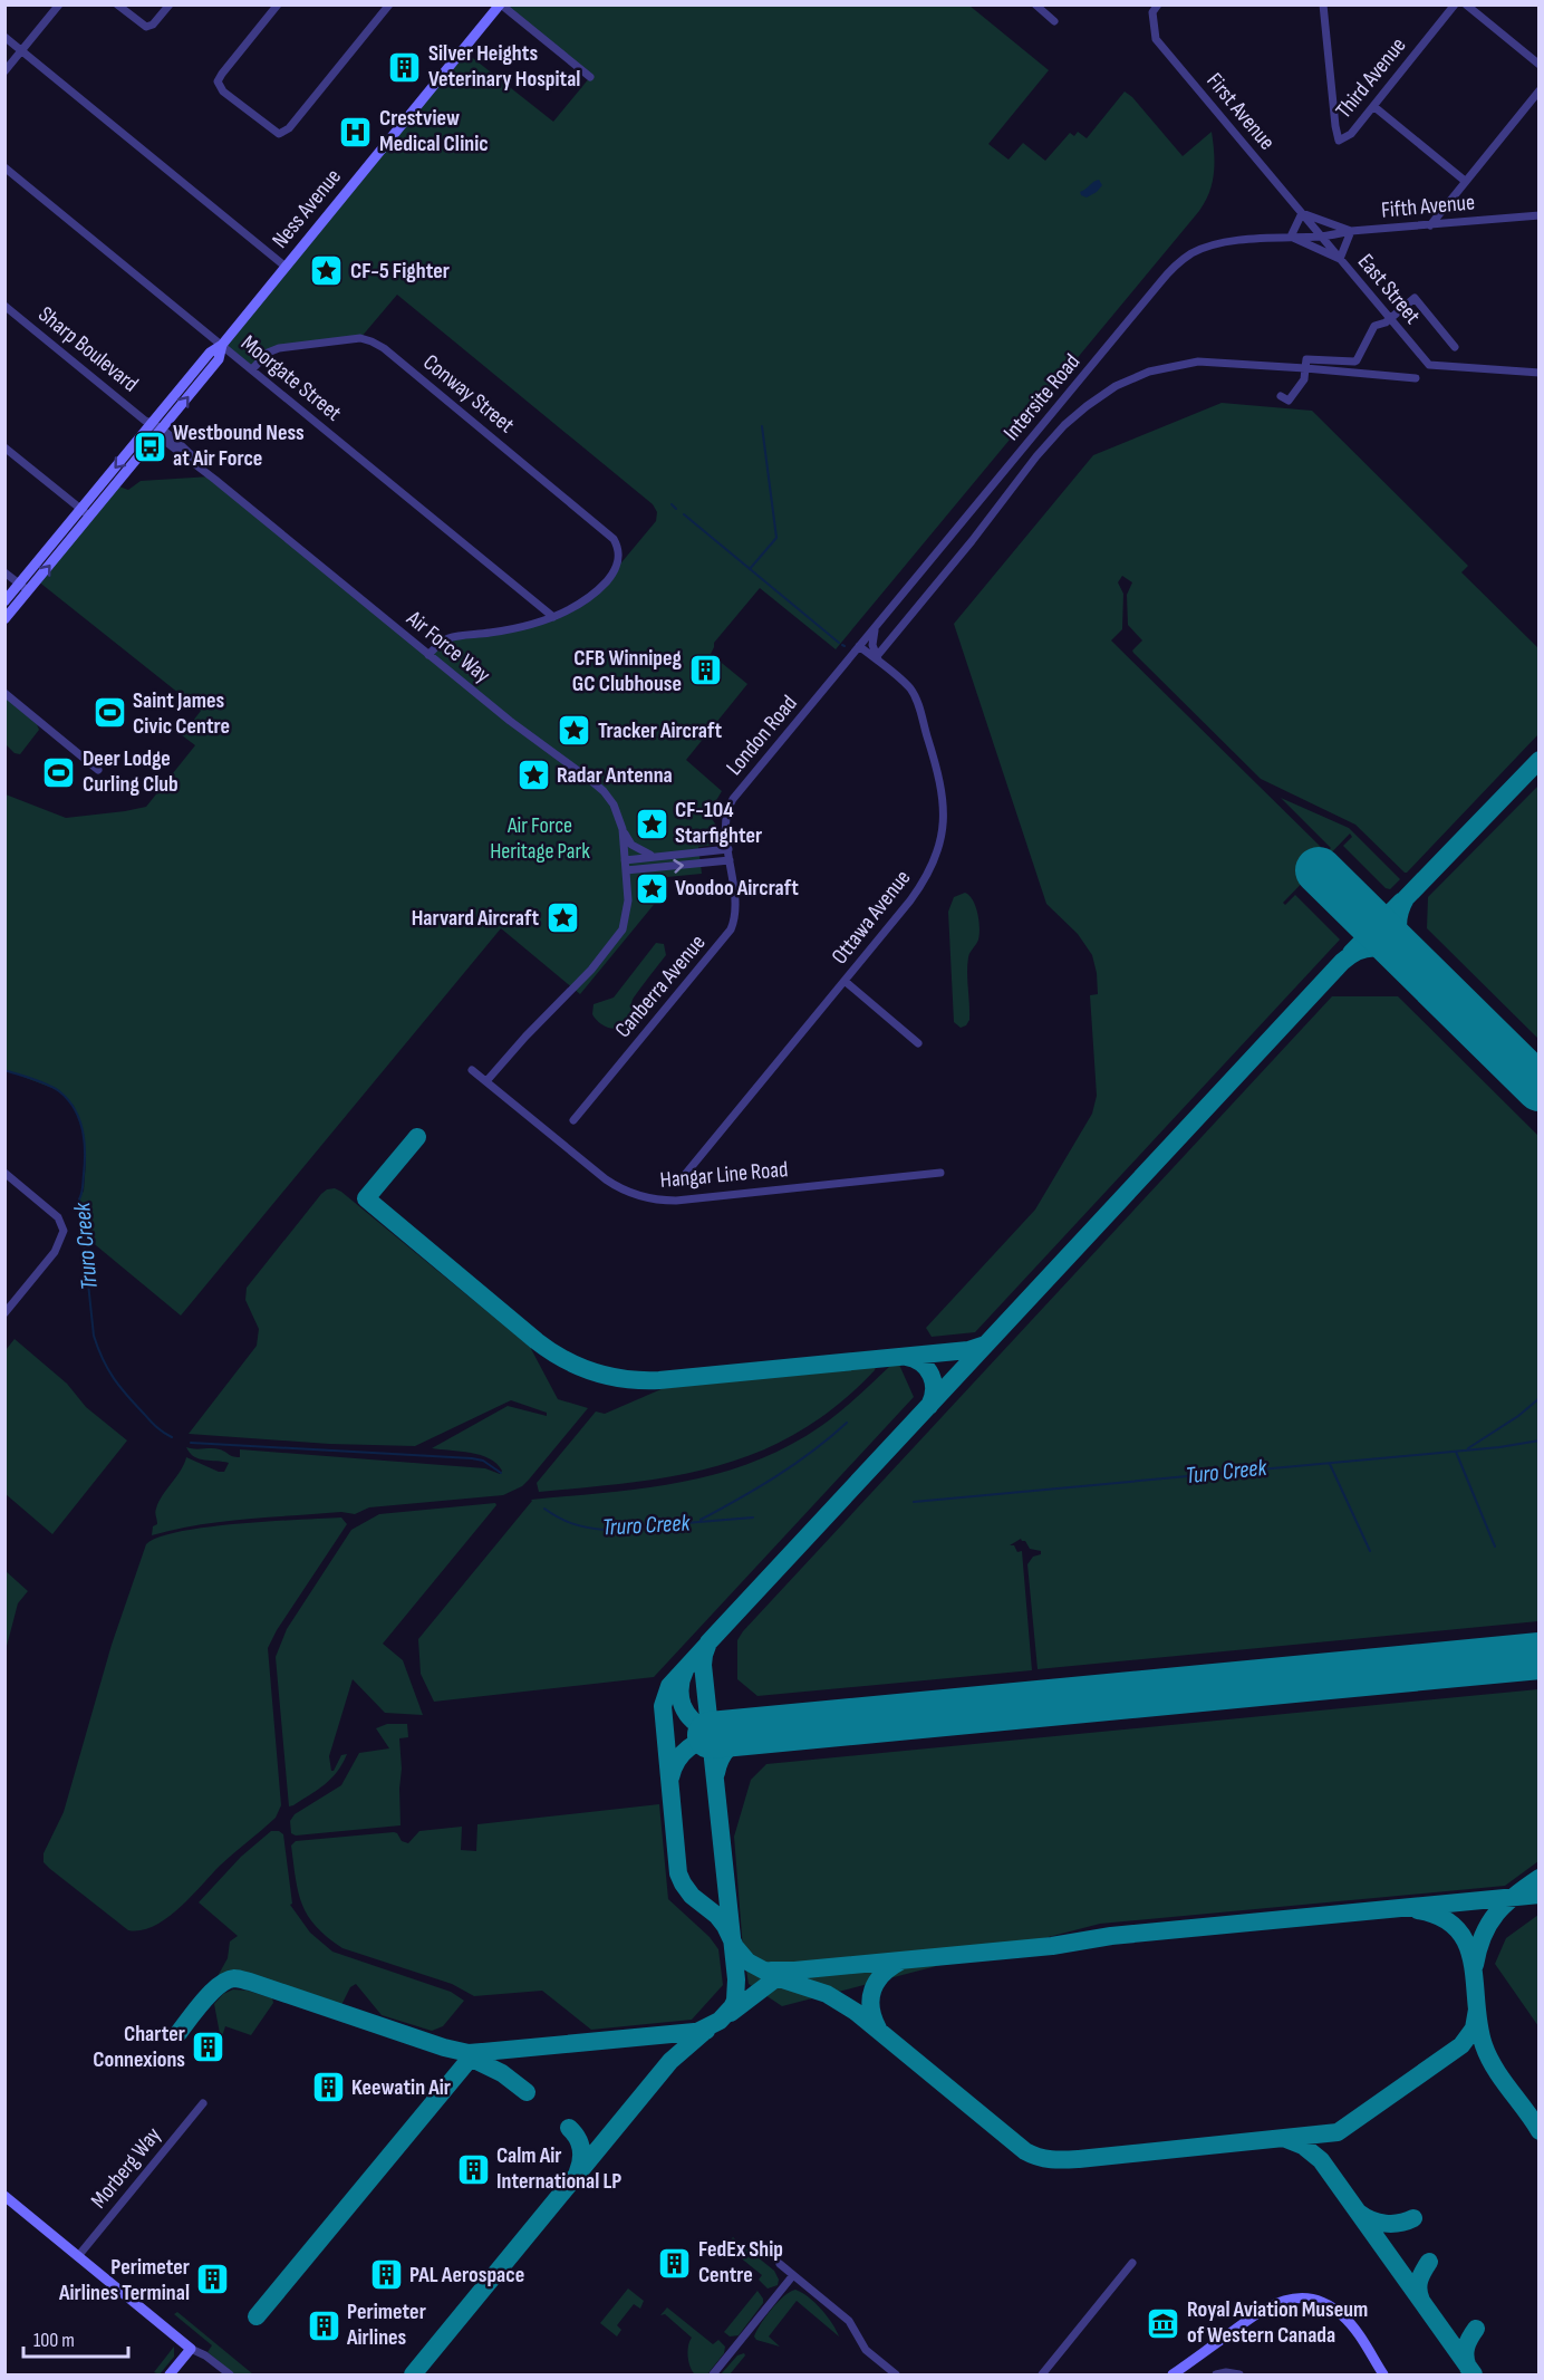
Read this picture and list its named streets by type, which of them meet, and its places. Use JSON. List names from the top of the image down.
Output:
{
  "streets": {
    "main road": ["Ness Avenue"],
    "street": [
      "Third Avenue",
      "First Avenue",
      "Fifth Avenue",
      "East Street",
      "Sharp Boulevard",
      "Moorgate Street",
      "Conway Street",
      "Intersite Road",
      "Air Force Way",
      "London Road",
      "Ottawa Avenue",
      "Canberra Avenue",
      "Hangar Line Road",
      "Morberg Way"
    ]
  },
  "crossings": [
    ["First Avenue", "Fifth Avenue"],
    ["First Avenue", "East Street"],
    ["First Avenue", "Intersite Road"],
    ["Fifth Avenue", "East Street"],
    ["Fifth Avenue", "Intersite Road"],
    ["Ness Avenue", "Sharp Boulevard"],
    ["Ness Avenue", "Moorgate Street"],
    ["Ness Avenue", "Air Force Way"],
    ["East Street", "Intersite Road"],
    ["Sharp Boulevard", "Air Force Way"],
    ["Moorgate Street", "Conway Street"],
    ["Intersite Road", "London Road"],
    ["Intersite Road", "Ottawa Avenue"],
    ["Air Force Way", "Hangar Line Road"],
    ["London Road", "Ottawa Avenue"],
    ["London Road", "Canberra Avenue"]
  ],
  "water": ["Truro Creek", "Turo Creek"],
  "parks": ["Air Force Heritage Park"],
  "places": {
    "building": [
      "Silver Heights Veterinary Hospital",
      "CFB Winnipeg GC Clubhouse",
      "Charter Connexions",
      "Keewatin Air",
      "Calm Air International LP",
      "FedEx Ship Centre",
      "PAL Aerospace",
      "Perimeter Airlines Terminal",
      "Perimeter Airlines"
    ],
    "hospital": ["Crestview Medical Clinic"],
    "place": [
      "CF-5 Fighter",
      "Tracker Aircraft",
      "Radar Antenna",
      "CF-104 Starfighter",
      "Voodoo Aircraft",
      "Harvard Aircraft"
    ],
    "bus stop": ["Westbound Ness at Air Force"],
    "sports": ["Saint James Civic Centre", "Deer Lodge Curling Club"],
    "museum": ["Royal Aviation Museum of Western Canada"]
  },
  "scale_bar": "100 m"
}
